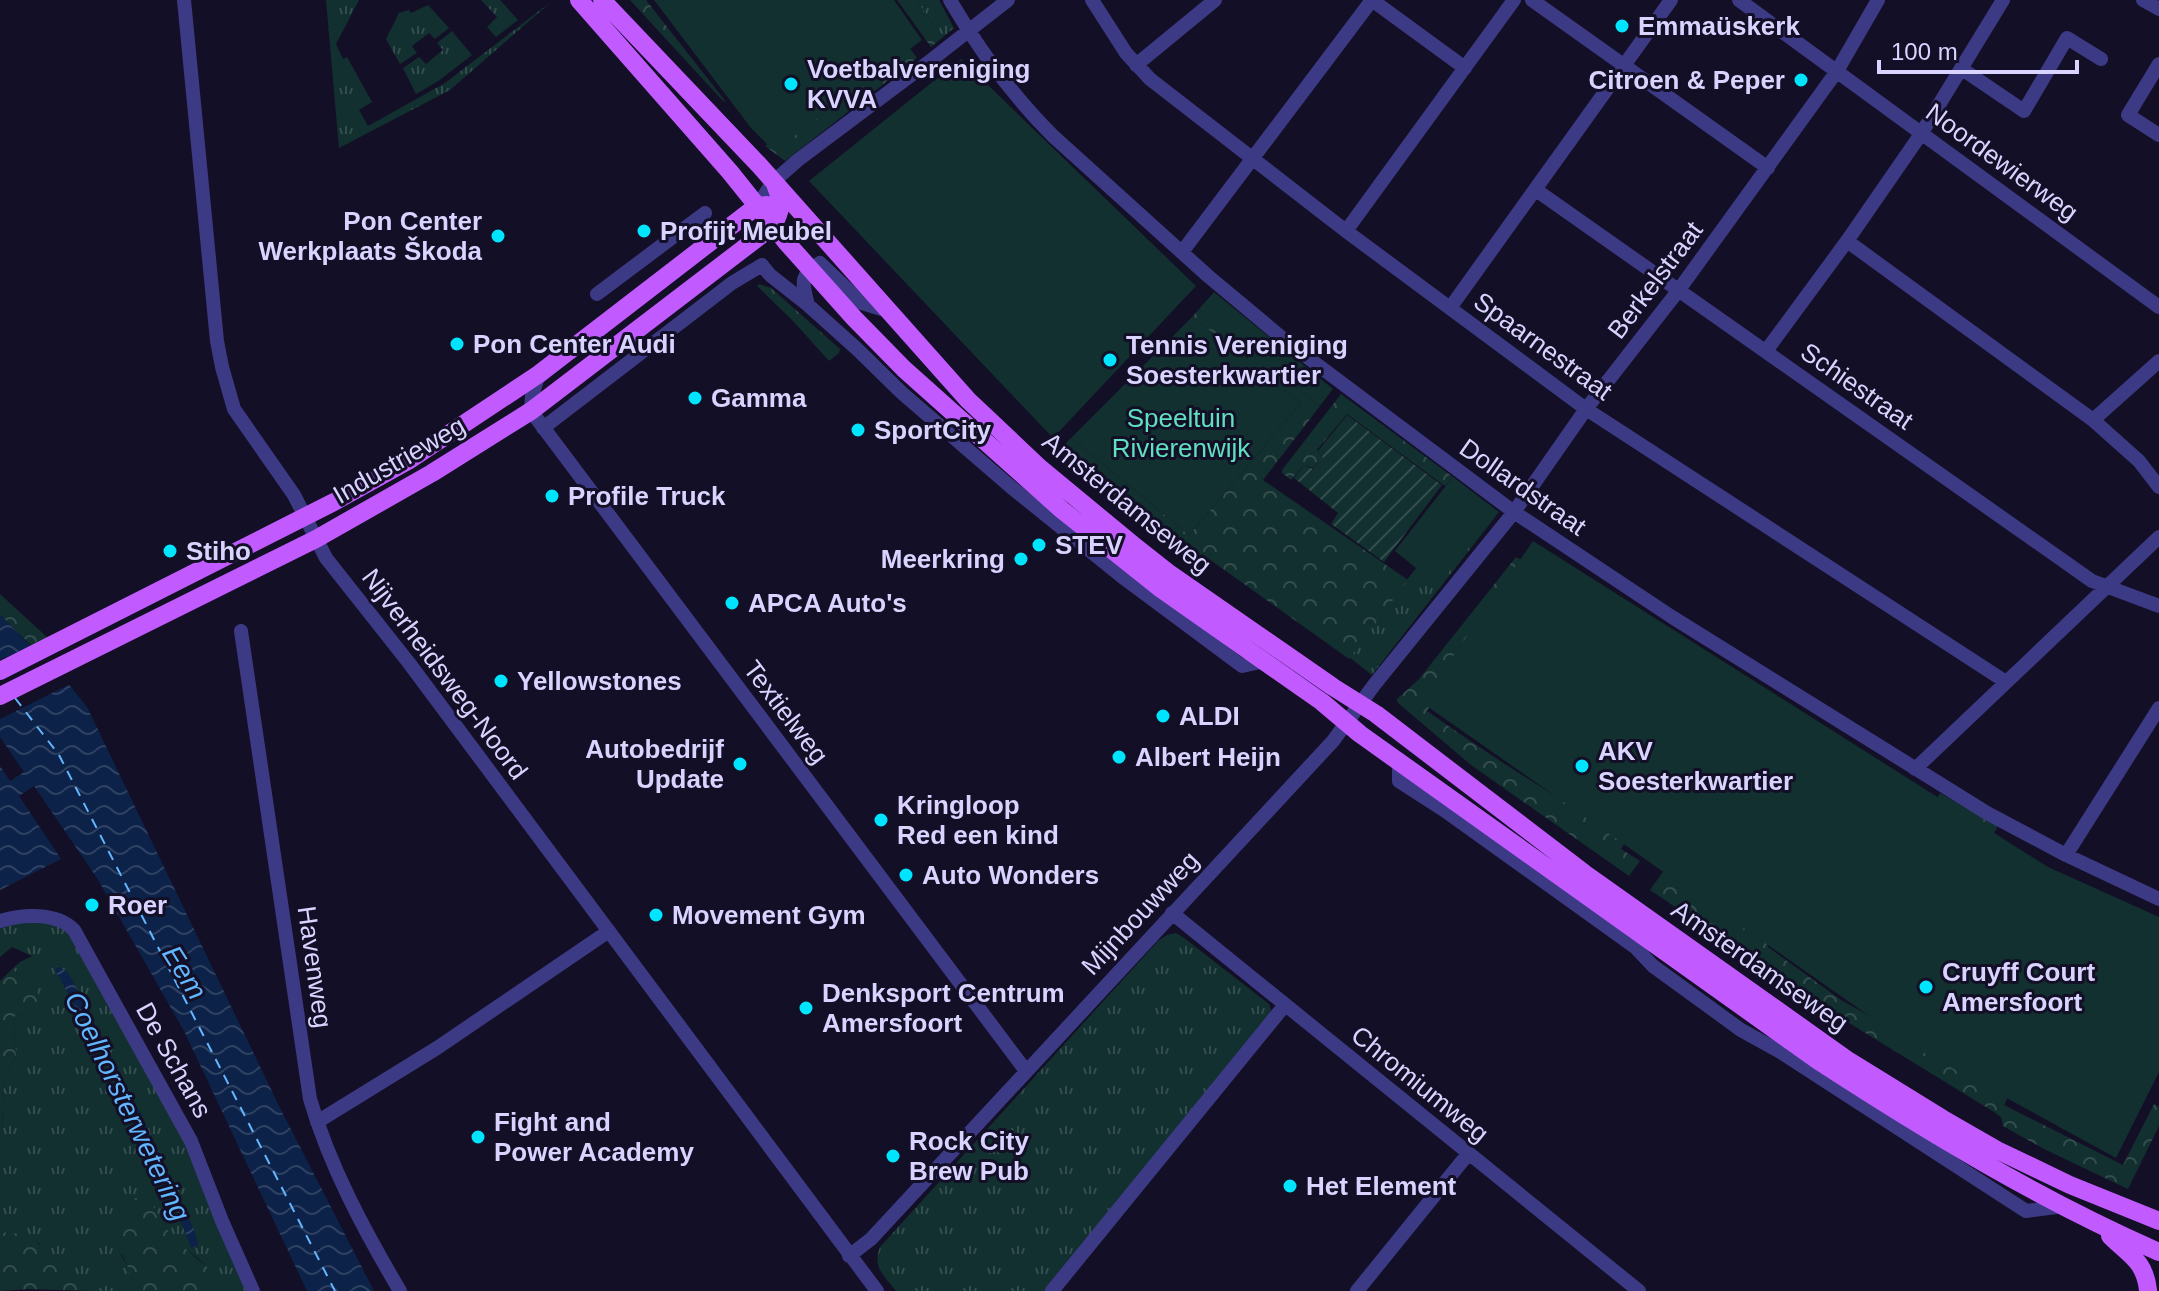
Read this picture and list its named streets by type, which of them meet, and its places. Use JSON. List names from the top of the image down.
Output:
{
  "streets": {
    "main road": ["Industrieweg", "Amsterdamseweg"],
    "street": [
      "Noordewierweg",
      "Berkelstraat",
      "Spaarnestraat",
      "Schiestraat",
      "Dollardstraat",
      "Nijverheidsweg-Noord",
      "Textielweg",
      "Mijnbouwweg",
      "Havenweg",
      "De Schans",
      "Chromiumweg"
    ]
  },
  "crossings": [
    ["Noordewierweg", "Berkelstraat"],
    ["Berkelstraat", "Spaarnestraat"],
    ["Berkelstraat", "Schiestraat"],
    ["Berkelstraat", "Dollardstraat"],
    ["Berkelstraat", "Amsterdamseweg"],
    ["Industrieweg", "Amsterdamseweg"],
    ["Industrieweg", "Nijverheidsweg-Noord"],
    ["Industrieweg", "Textielweg"],
    ["Amsterdamseweg", "Textielweg"],
    ["Amsterdamseweg", "Mijnbouwweg"],
    ["Nijverheidsweg-Noord", "Mijnbouwweg"],
    ["Textielweg", "Mijnbouwweg"],
    ["Mijnbouwweg", "Chromiumweg"]
  ],
  "water": ["Eem", "Coelhorsterwetering"],
  "parks": ["Speeltuin Rivierenwijk"],
  "places": [
    "Emmaüskerk",
    "Citroen & Peper",
    "Voetbalvereniging KVVA",
    "Profijt Meubel",
    "Pon Center Werkplaats Škoda",
    "Pon Center Audi",
    "Tennis Vereniging Soesterkwartier",
    "Gamma",
    "SportCity",
    "Profile Truck",
    "STEV",
    "Stiho",
    "Meerkring",
    "APCA Auto's",
    "Yellowstones",
    "ALDI",
    "Albert Heijn",
    "Autobedrijf Update",
    "AKV Soesterkwartier",
    "Kringloop Red een kind",
    "Auto Wonders",
    "Roer",
    "Movement Gym",
    "Cruyff Court Amersfoort",
    "Denksport Centrum Amersfoort",
    "Fight and Power Academy",
    "Rock City Brew Pub",
    "Het Element"
  ],
  "scale_bar": "100 m"
}
